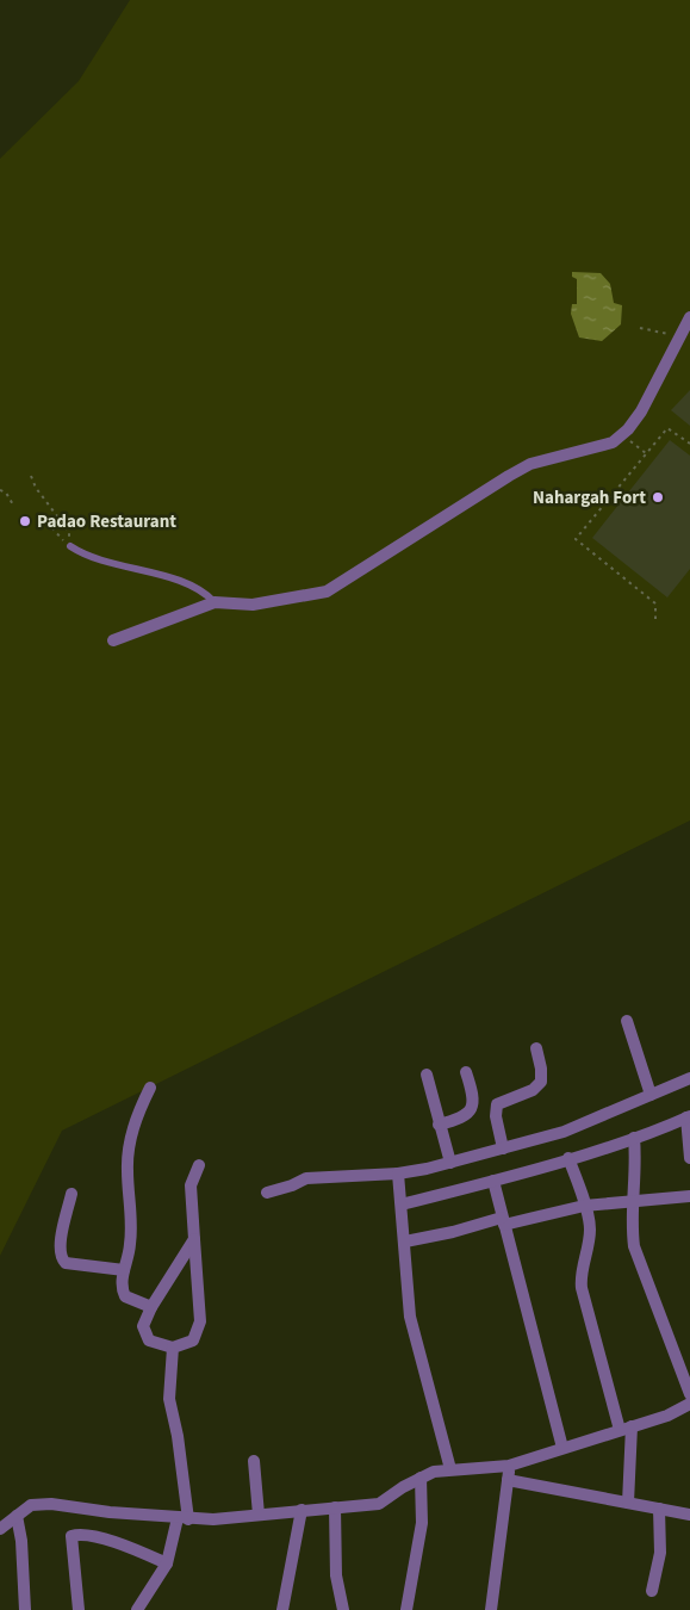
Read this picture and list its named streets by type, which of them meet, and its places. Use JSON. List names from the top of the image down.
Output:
{
  "places": ["Nahargah Fort", "Padao Restaurant"]
}
